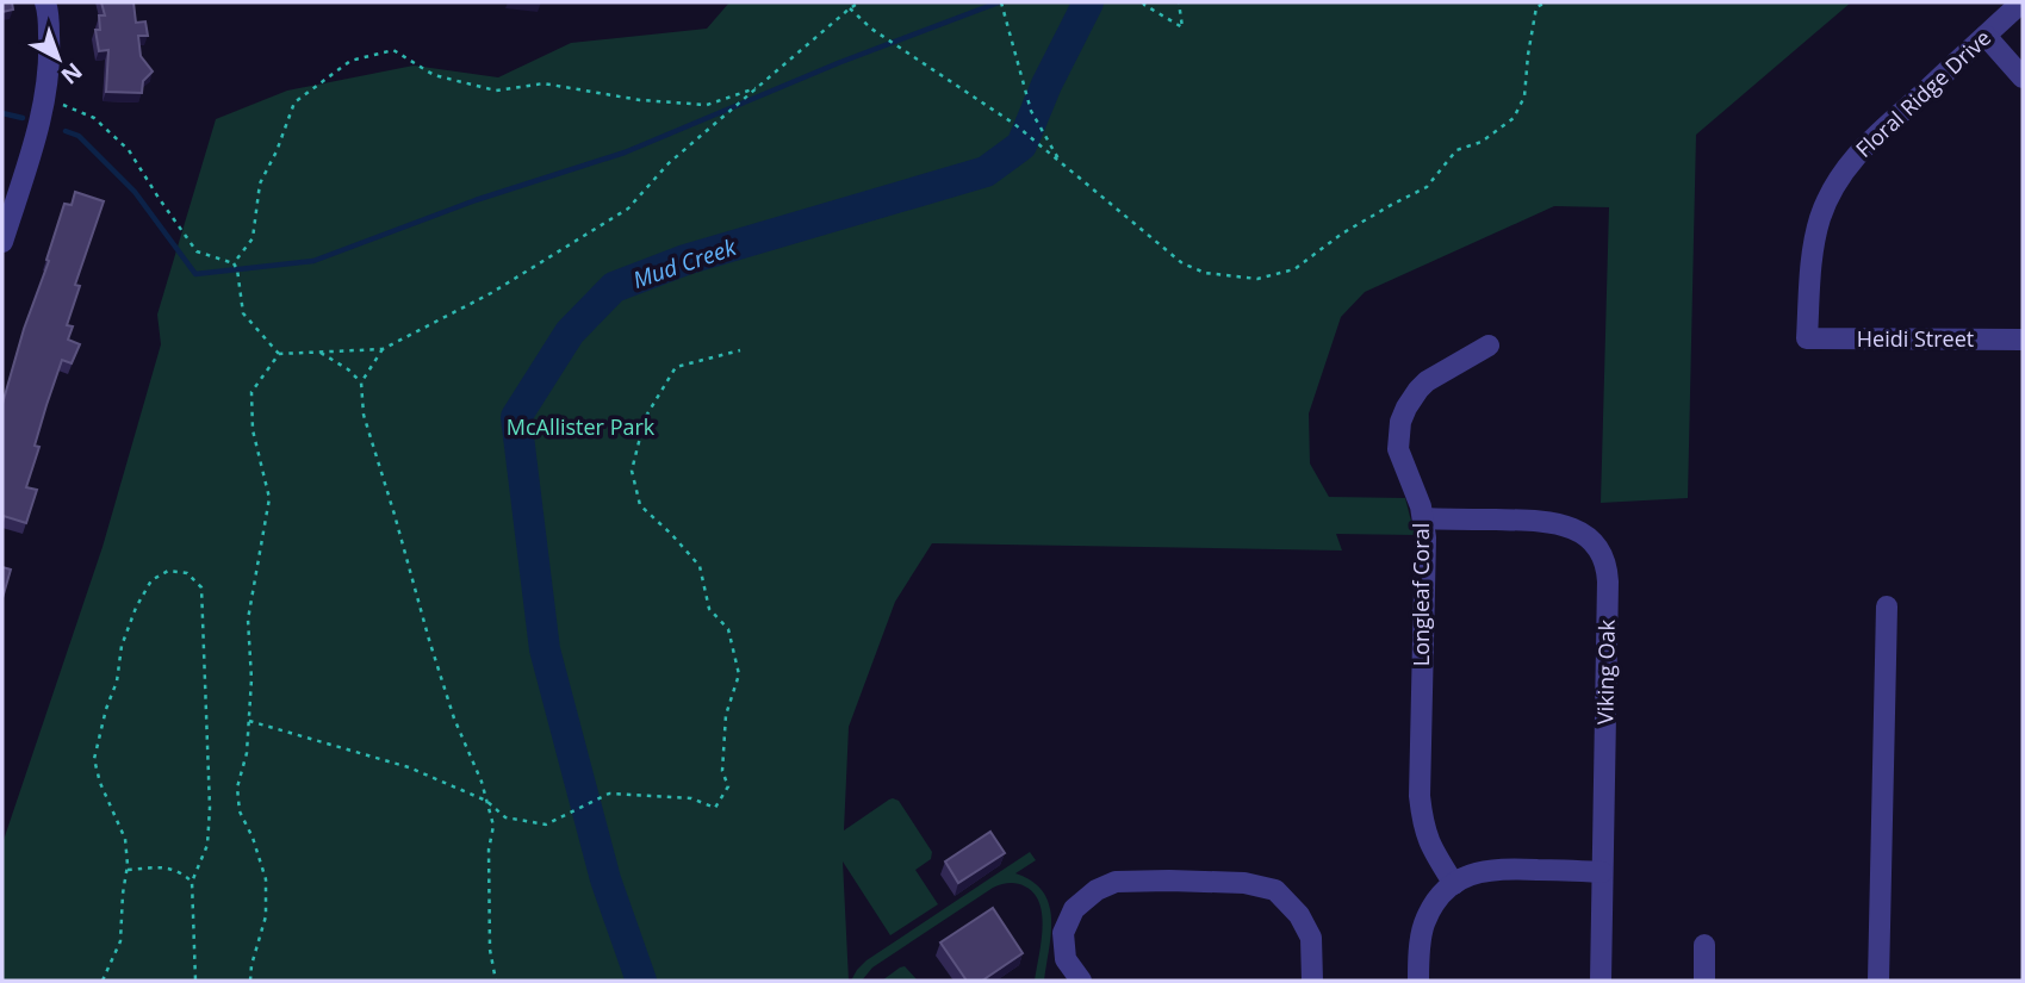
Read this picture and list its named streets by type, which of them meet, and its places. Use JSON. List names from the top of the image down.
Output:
{
  "streets": {
    "street": [
      "Floral Ridge Drive",
      "Heidi Street",
      "Longleaf Coral",
      "Viking Oak"
    ]
  },
  "crossings": [
    ["Floral Ridge Drive", "Heidi Street"],
    ["Longleaf Coral", "Viking Oak"]
  ],
  "water": ["Mud Creek"],
  "parks": ["McAllister Park"],
  "north": "bottom right"
}
